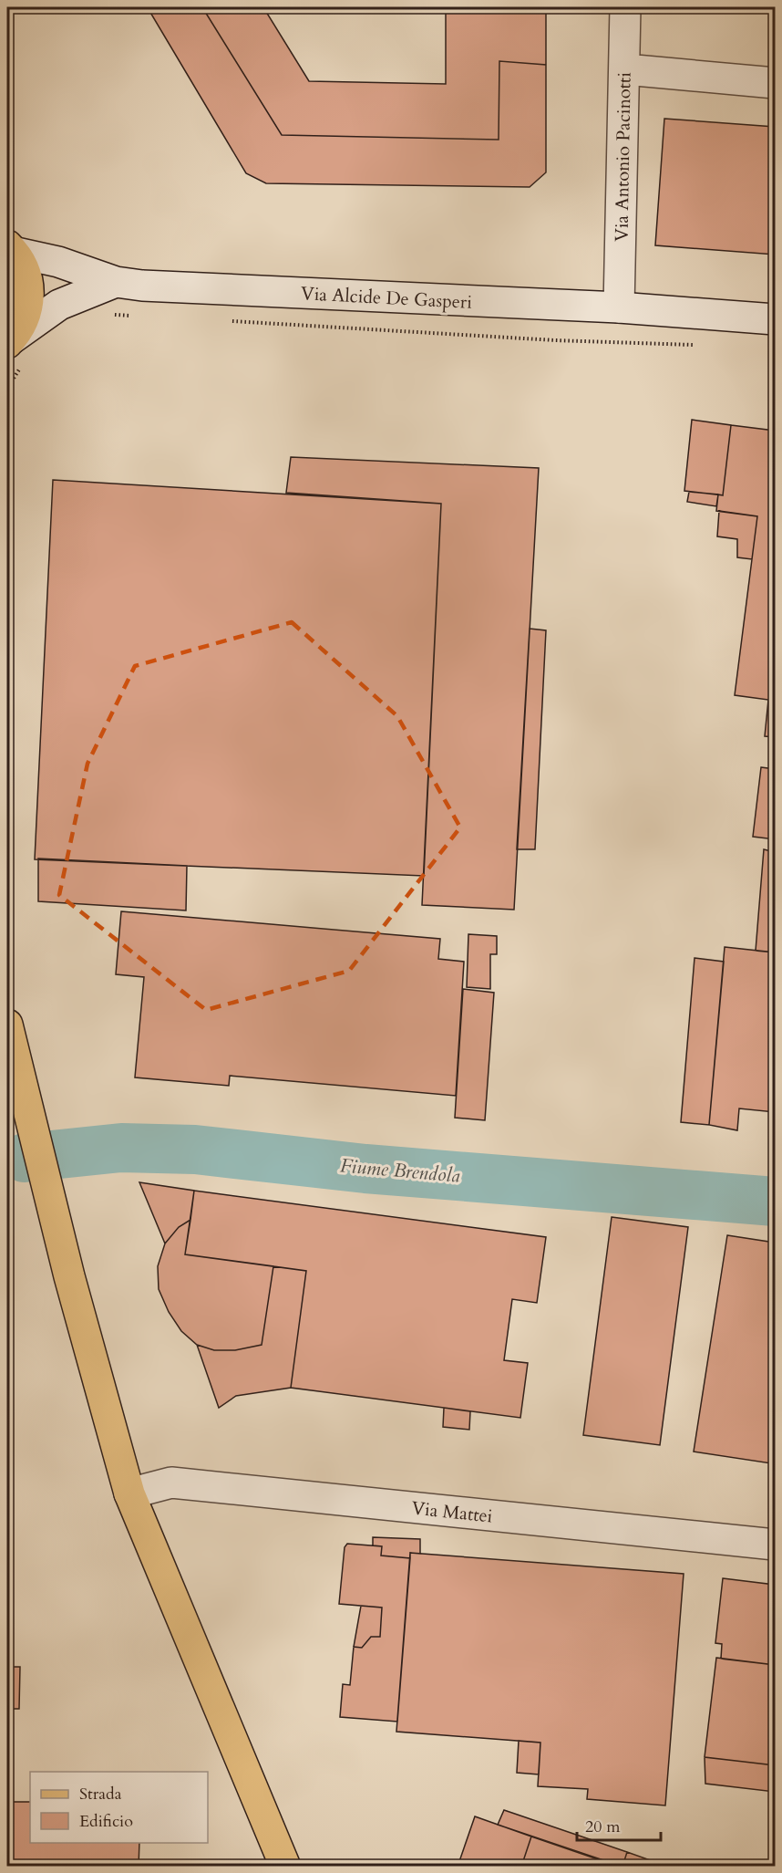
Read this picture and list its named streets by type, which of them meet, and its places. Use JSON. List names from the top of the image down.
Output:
{
  "streets": {
    "street": ["Via Antonio Pacinotti", "Via Alcide De Gasperi", "Via Mattei"]
  },
  "crossings": [
    ["Via Antonio Pacinotti", "Via Alcide De Gasperi"]
  ],
  "water": ["Fiume Brendola"],
  "legend": ["Strada", "Edificio"],
  "scale_bar": "20 m"
}
